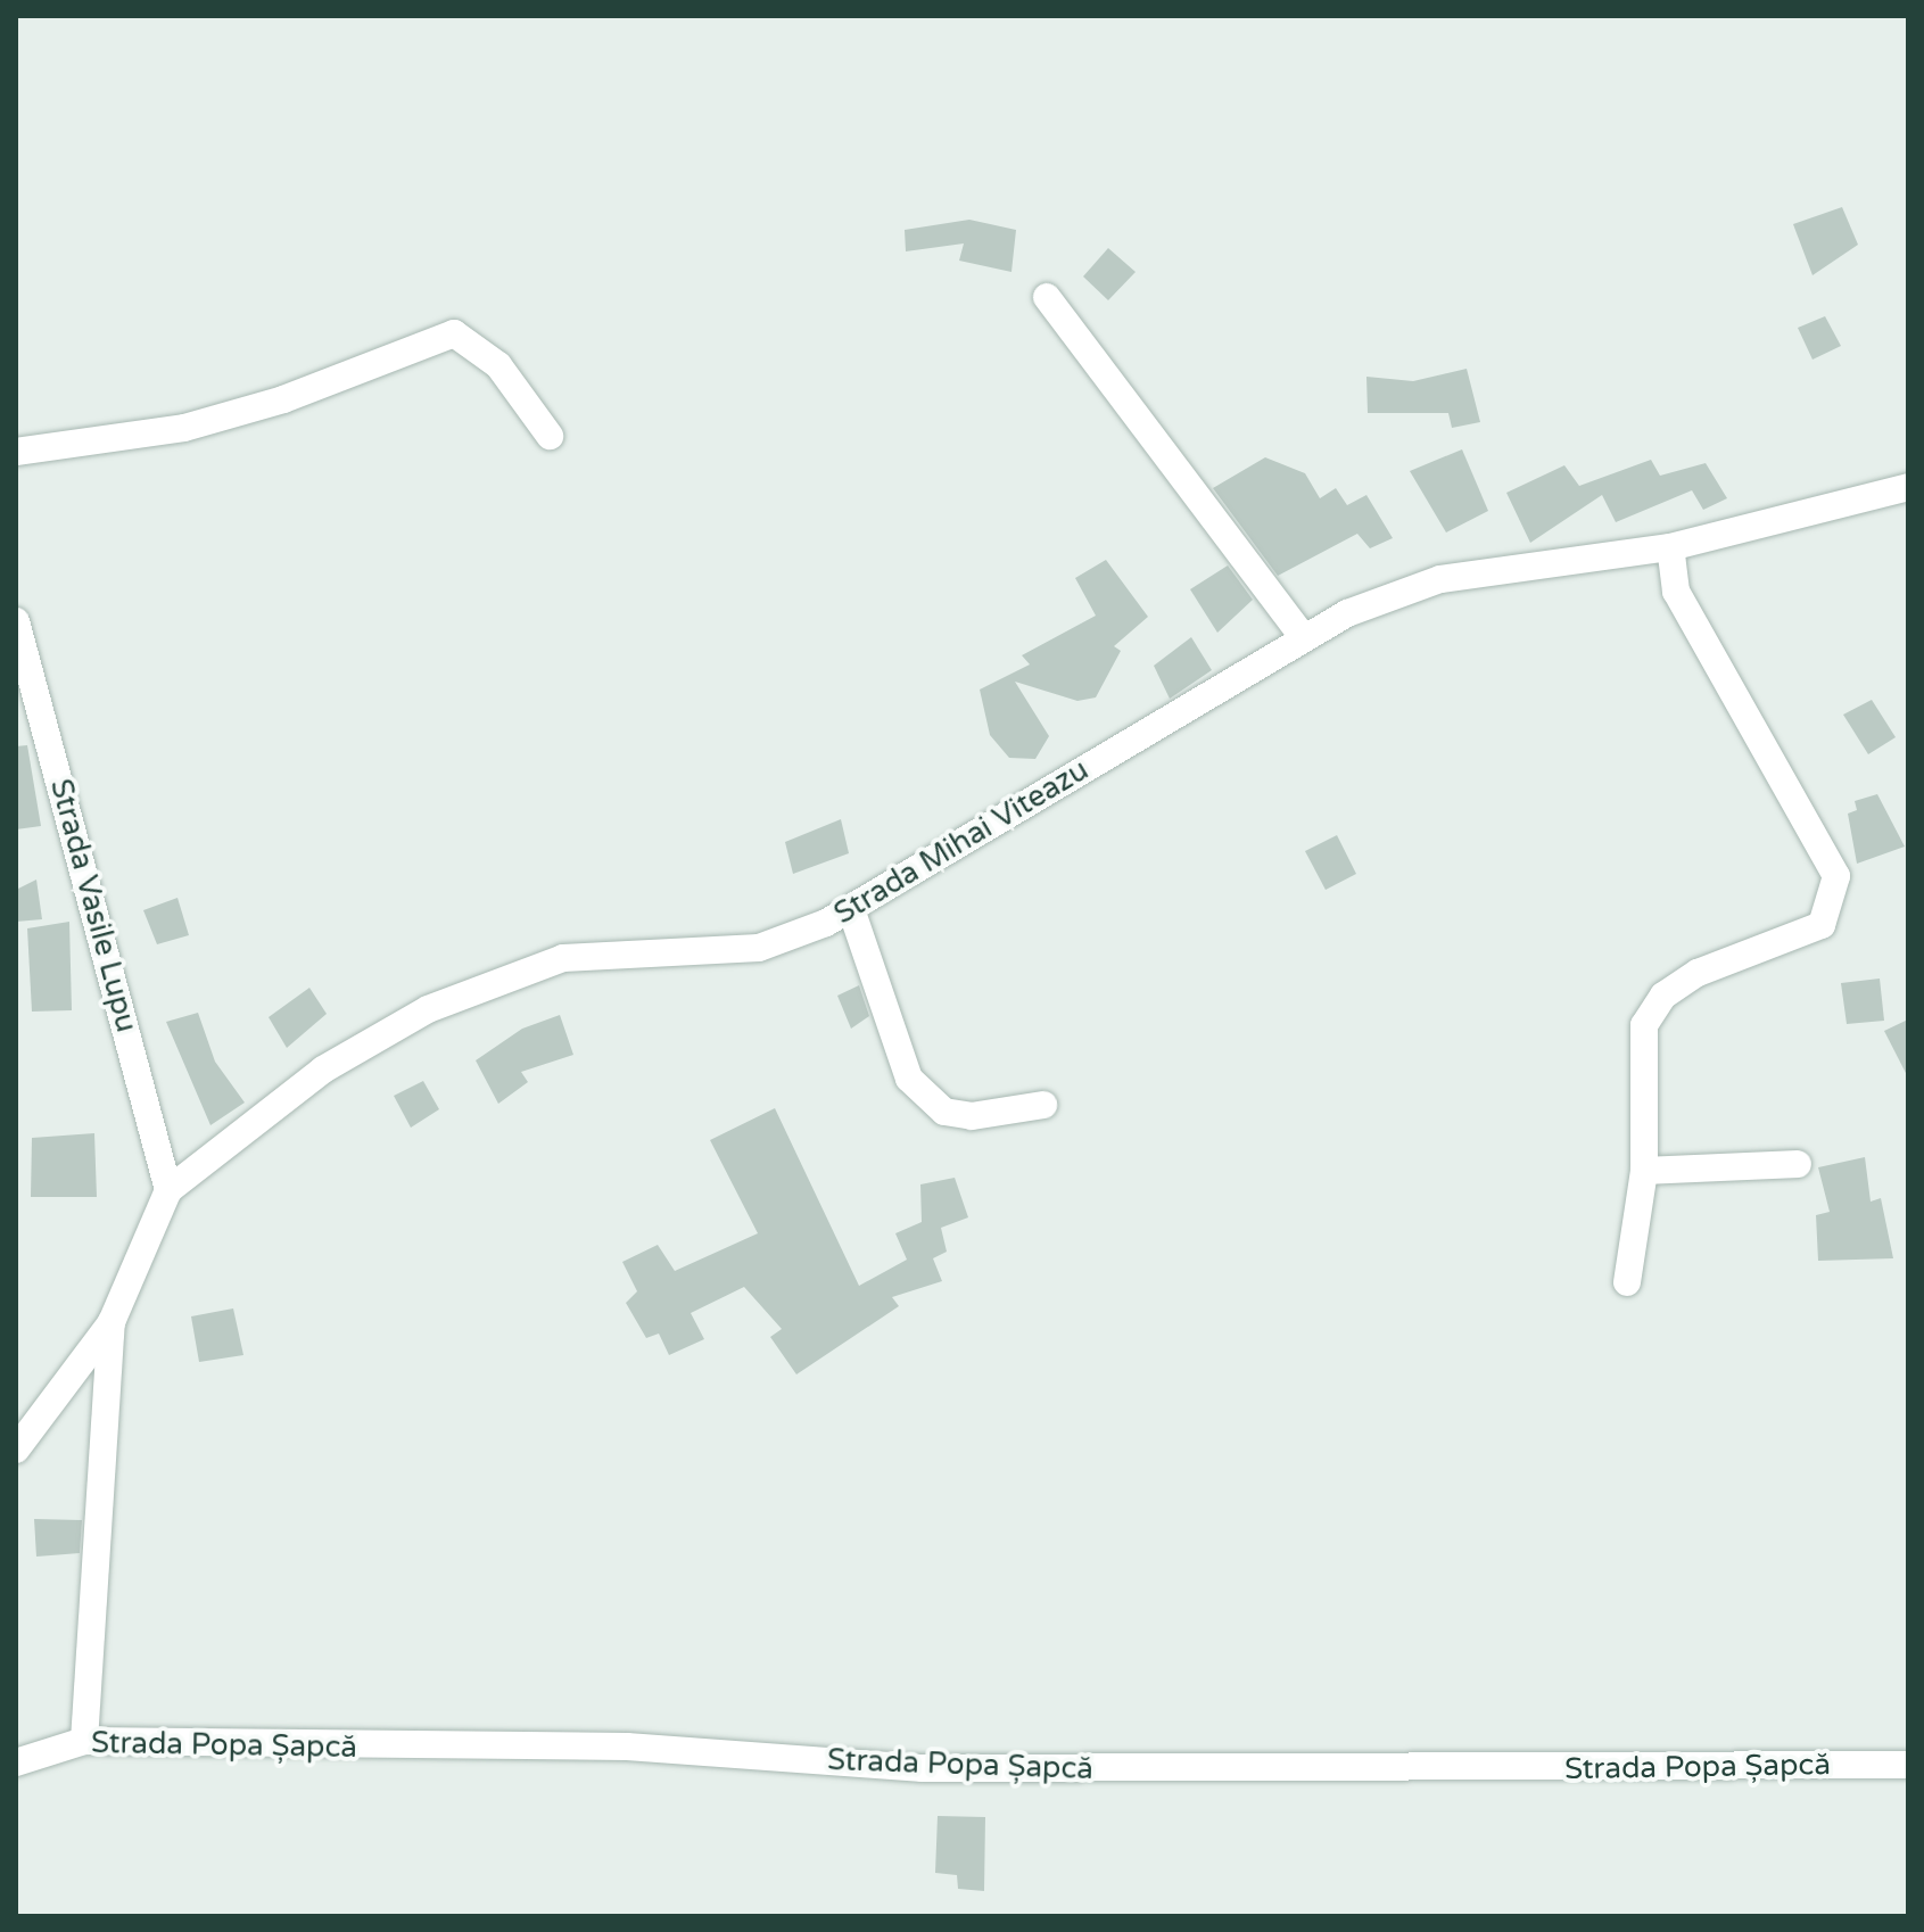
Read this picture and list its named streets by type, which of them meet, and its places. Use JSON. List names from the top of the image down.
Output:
{
  "streets": {
    "street": ["Strada Mihai Viteazu", "Strada Vasile Lupu", "Strada Popa Șapcă"]
  },
  "crossings": [
    ["Strada Mihai Viteazu", "Strada Vasile Lupu"]
  ]
}
